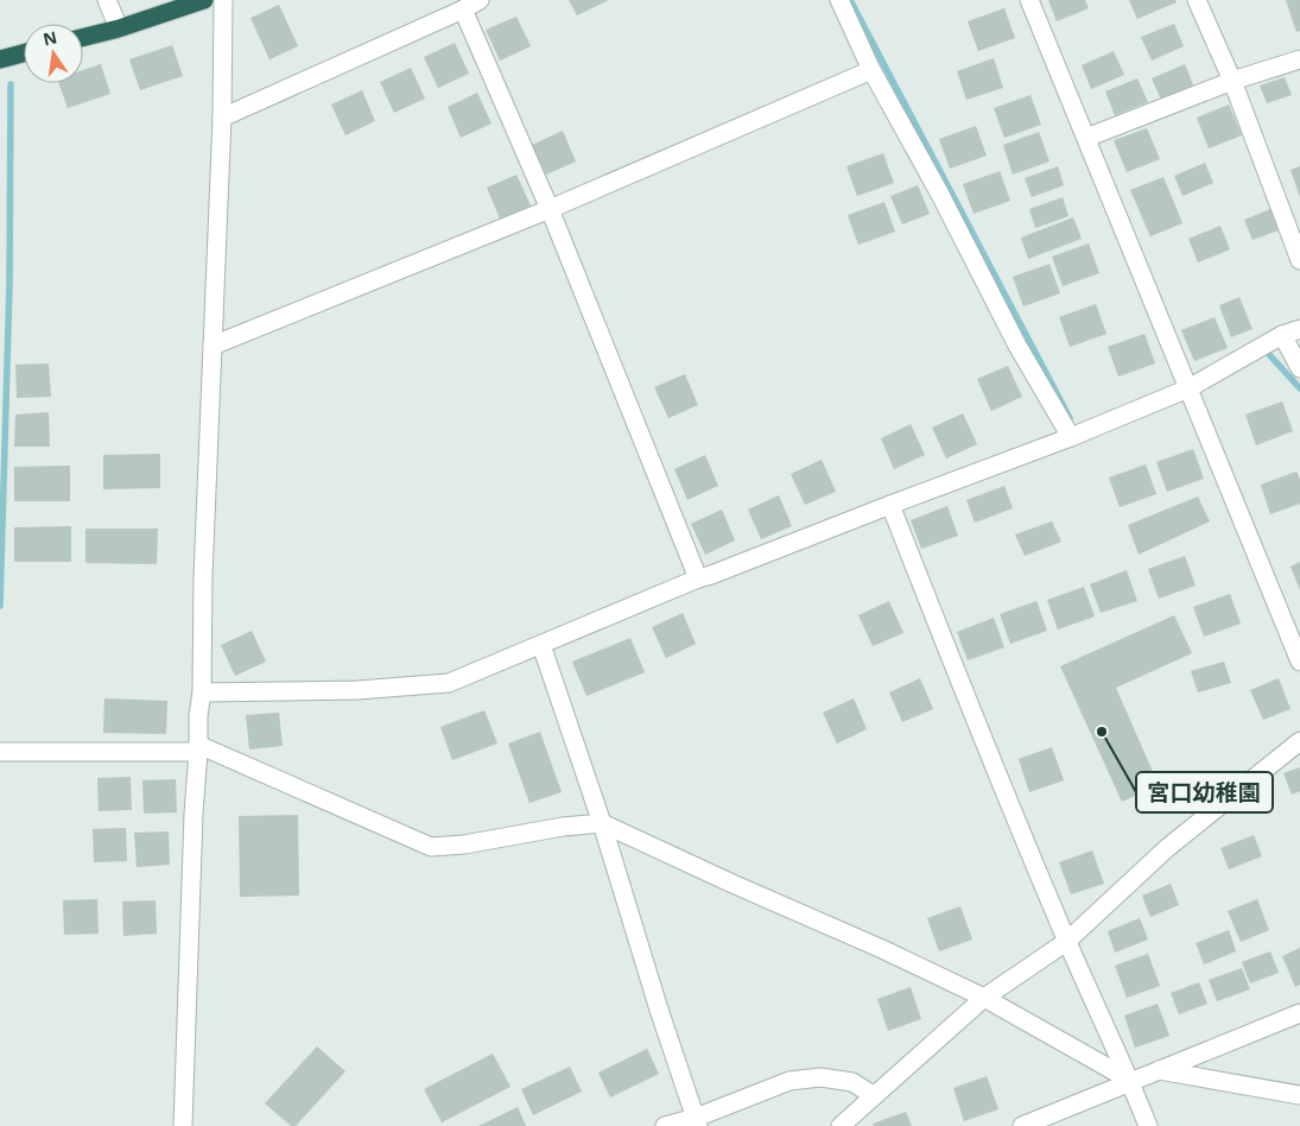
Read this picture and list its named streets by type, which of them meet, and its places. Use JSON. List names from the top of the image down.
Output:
{
  "places": ["宮口幼稚園"],
  "north": "top"
}
